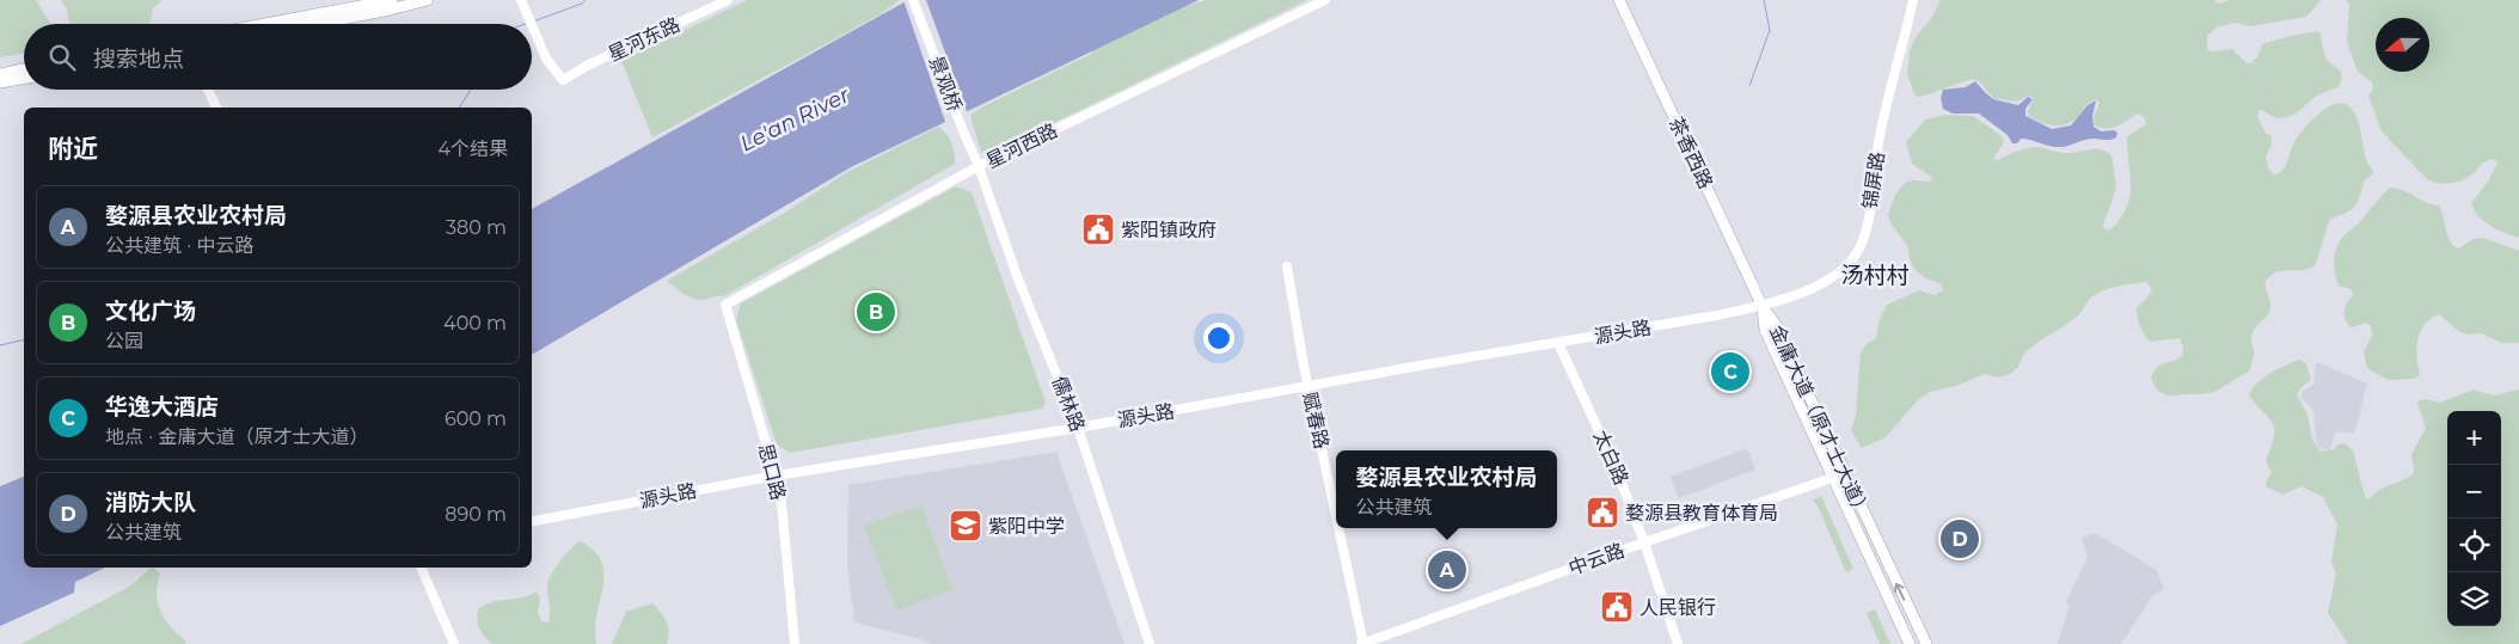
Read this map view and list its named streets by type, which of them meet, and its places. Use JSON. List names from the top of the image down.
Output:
{
  "streets": {
    "main road": ["茶香西路", "金庸大道（原才士大道）"],
    "street": [
      "星河东路",
      "景观桥",
      "星河西路",
      "锦屏路",
      "源头路",
      "儒林路",
      "赋春路",
      "太白路",
      "思口路",
      "中云路"
    ]
  },
  "crossings": [
    ["景观桥", "星河西路"],
    ["景观桥", "儒林路"],
    ["星河西路", "儒林路"],
    ["星河西路", "思口路"],
    ["茶香西路", "锦屏路"],
    ["茶香西路", "源头路"],
    ["茶香西路", "金庸大道（原才士大道）"],
    ["锦屏路", "源头路"],
    ["锦屏路", "金庸大道（原才士大道）"],
    ["源头路", "儒林路"],
    ["源头路", "赋春路"],
    ["源头路", "金庸大道（原才士大道）"],
    ["源头路", "太白路"],
    ["源头路", "思口路"],
    ["赋春路", "中云路"],
    ["金庸大道（原才士大道）", "中云路"],
    ["太白路", "中云路"]
  ],
  "districts": ["汤村村"],
  "water": ["Le'an River"],
  "places": {
    "public building": ["紫阳镇政府", "婺源县教育体育局", "人民银行"],
    "school or university": ["紫阳中学"]
  },
  "north": "left",
  "page": {
    "search": "搜索地点",
    "heading": ["附近", "4个结果"],
    "list": [
      {
        "mark": "A",
        "name": "婺源县农业农村局",
        "note": "公共建筑 · 中云路",
        "value": "380 m"
      },
      {
        "mark": "B",
        "name": "文化广场",
        "note": "公园",
        "value": "400 m"
      },
      {
        "mark": "C",
        "name": "华逸大酒店",
        "note": "地点 · 金庸大道（原才士大道）",
        "value": "600 m"
      },
      {
        "mark": "D",
        "name": "消防大队",
        "note": "公共建筑",
        "value": "890 m"
      }
    ],
    "pins": [
      "B",
      "C",
      "D",
      "A"
    ],
    "map_buttons": ["+", "−"],
    "popup": ["婺源县农业农村局", "公共建筑"]
  }
}
